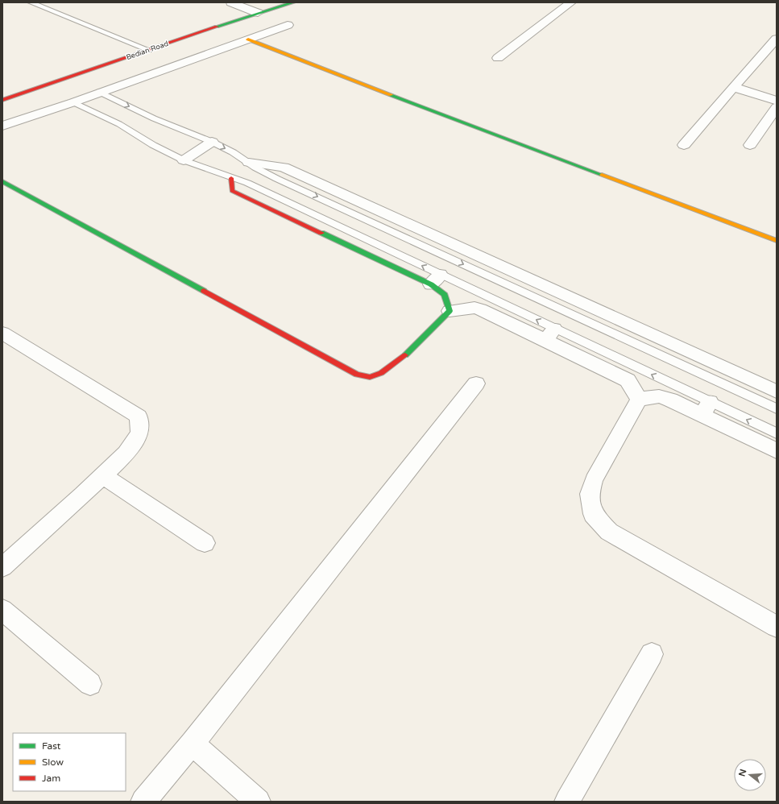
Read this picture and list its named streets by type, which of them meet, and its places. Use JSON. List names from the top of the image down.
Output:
{
  "streets": {
    "street": ["Bedian Road"]
  },
  "legend": ["Fast", "Slow", "Jam"],
  "north": "left"
}
